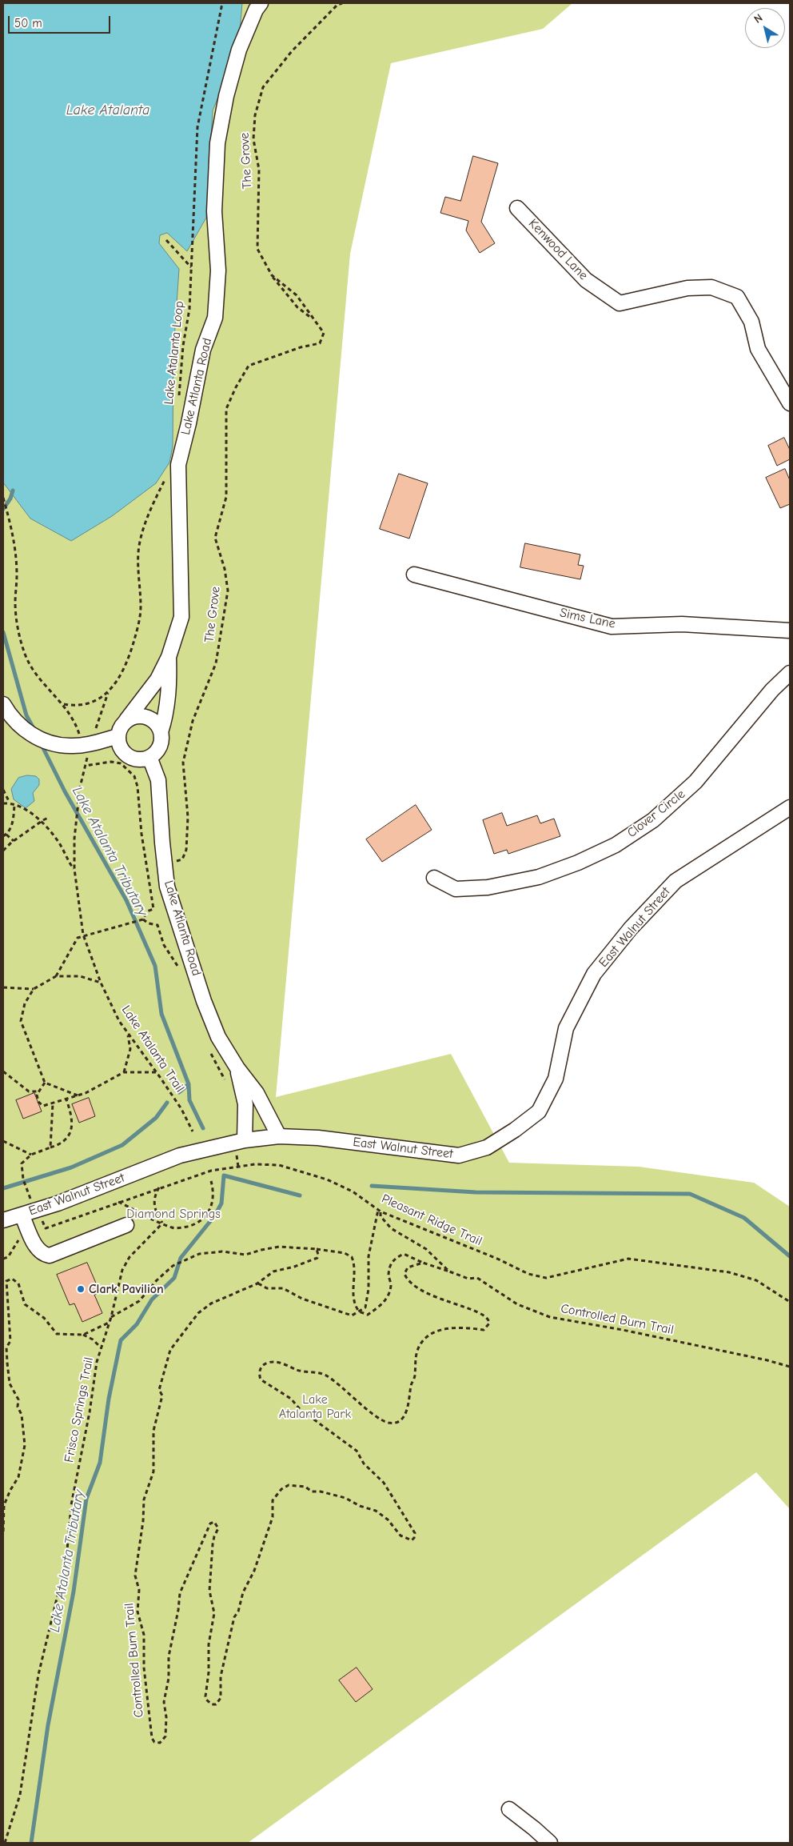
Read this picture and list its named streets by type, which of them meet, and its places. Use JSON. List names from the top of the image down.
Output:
{
  "streets": {
    "street": [
      "Kenwood Lane",
      "Lake Atlanta Road",
      "Sims Lane",
      "Clover Circle",
      "East Walnut Street"
    ],
    "path": [
      "The Grove",
      "Lake Atalanta Loop",
      "Lake Atalanta Trail",
      "Pleasant Ridge Trail",
      "Controlled Burn Trail",
      "Frisco Springs Trail"
    ]
  },
  "crossings": [
    ["The Grove", "Lake Atlanta Road"],
    ["Lake Atlanta Road", "East Walnut Street"],
    ["Pleasant Ridge Trail", "Controlled Burn Trail"]
  ],
  "water": ["Lake Atalanta", "Lake Atalanta Tributary"],
  "parks": ["Diamond Springs", "Lake Atalanta Park"],
  "places": ["Clark Pavilion"],
  "scale_bar": "50 m",
  "north": "top left"
}
